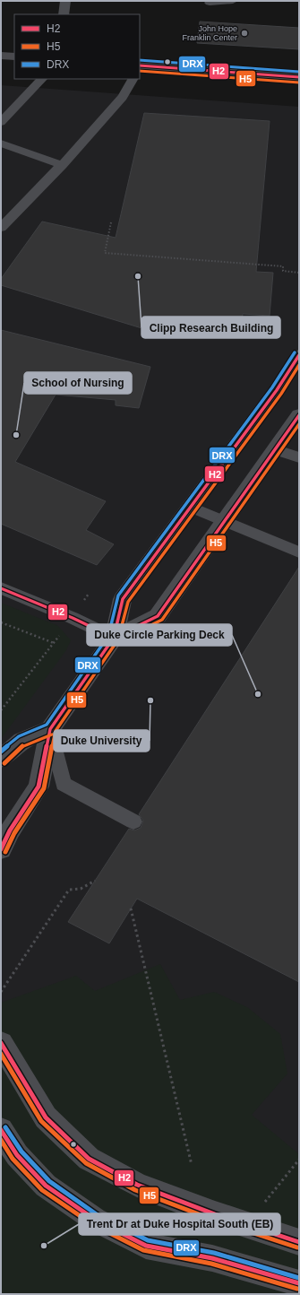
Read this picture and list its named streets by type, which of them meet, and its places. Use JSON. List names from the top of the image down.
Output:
{
  "places": [
    "John Hope Franklin Center",
    "Clipp Research Building",
    "School of Nursing",
    "Duke Circle Parking Deck",
    "Duke University",
    "Trent Dr at Duke Hospital South (EB)"
  ],
  "lines": ["transit line DRX", "transit line H2", "transit line H5"],
  "legend": ["H2", "H5", "DRX"]
}
